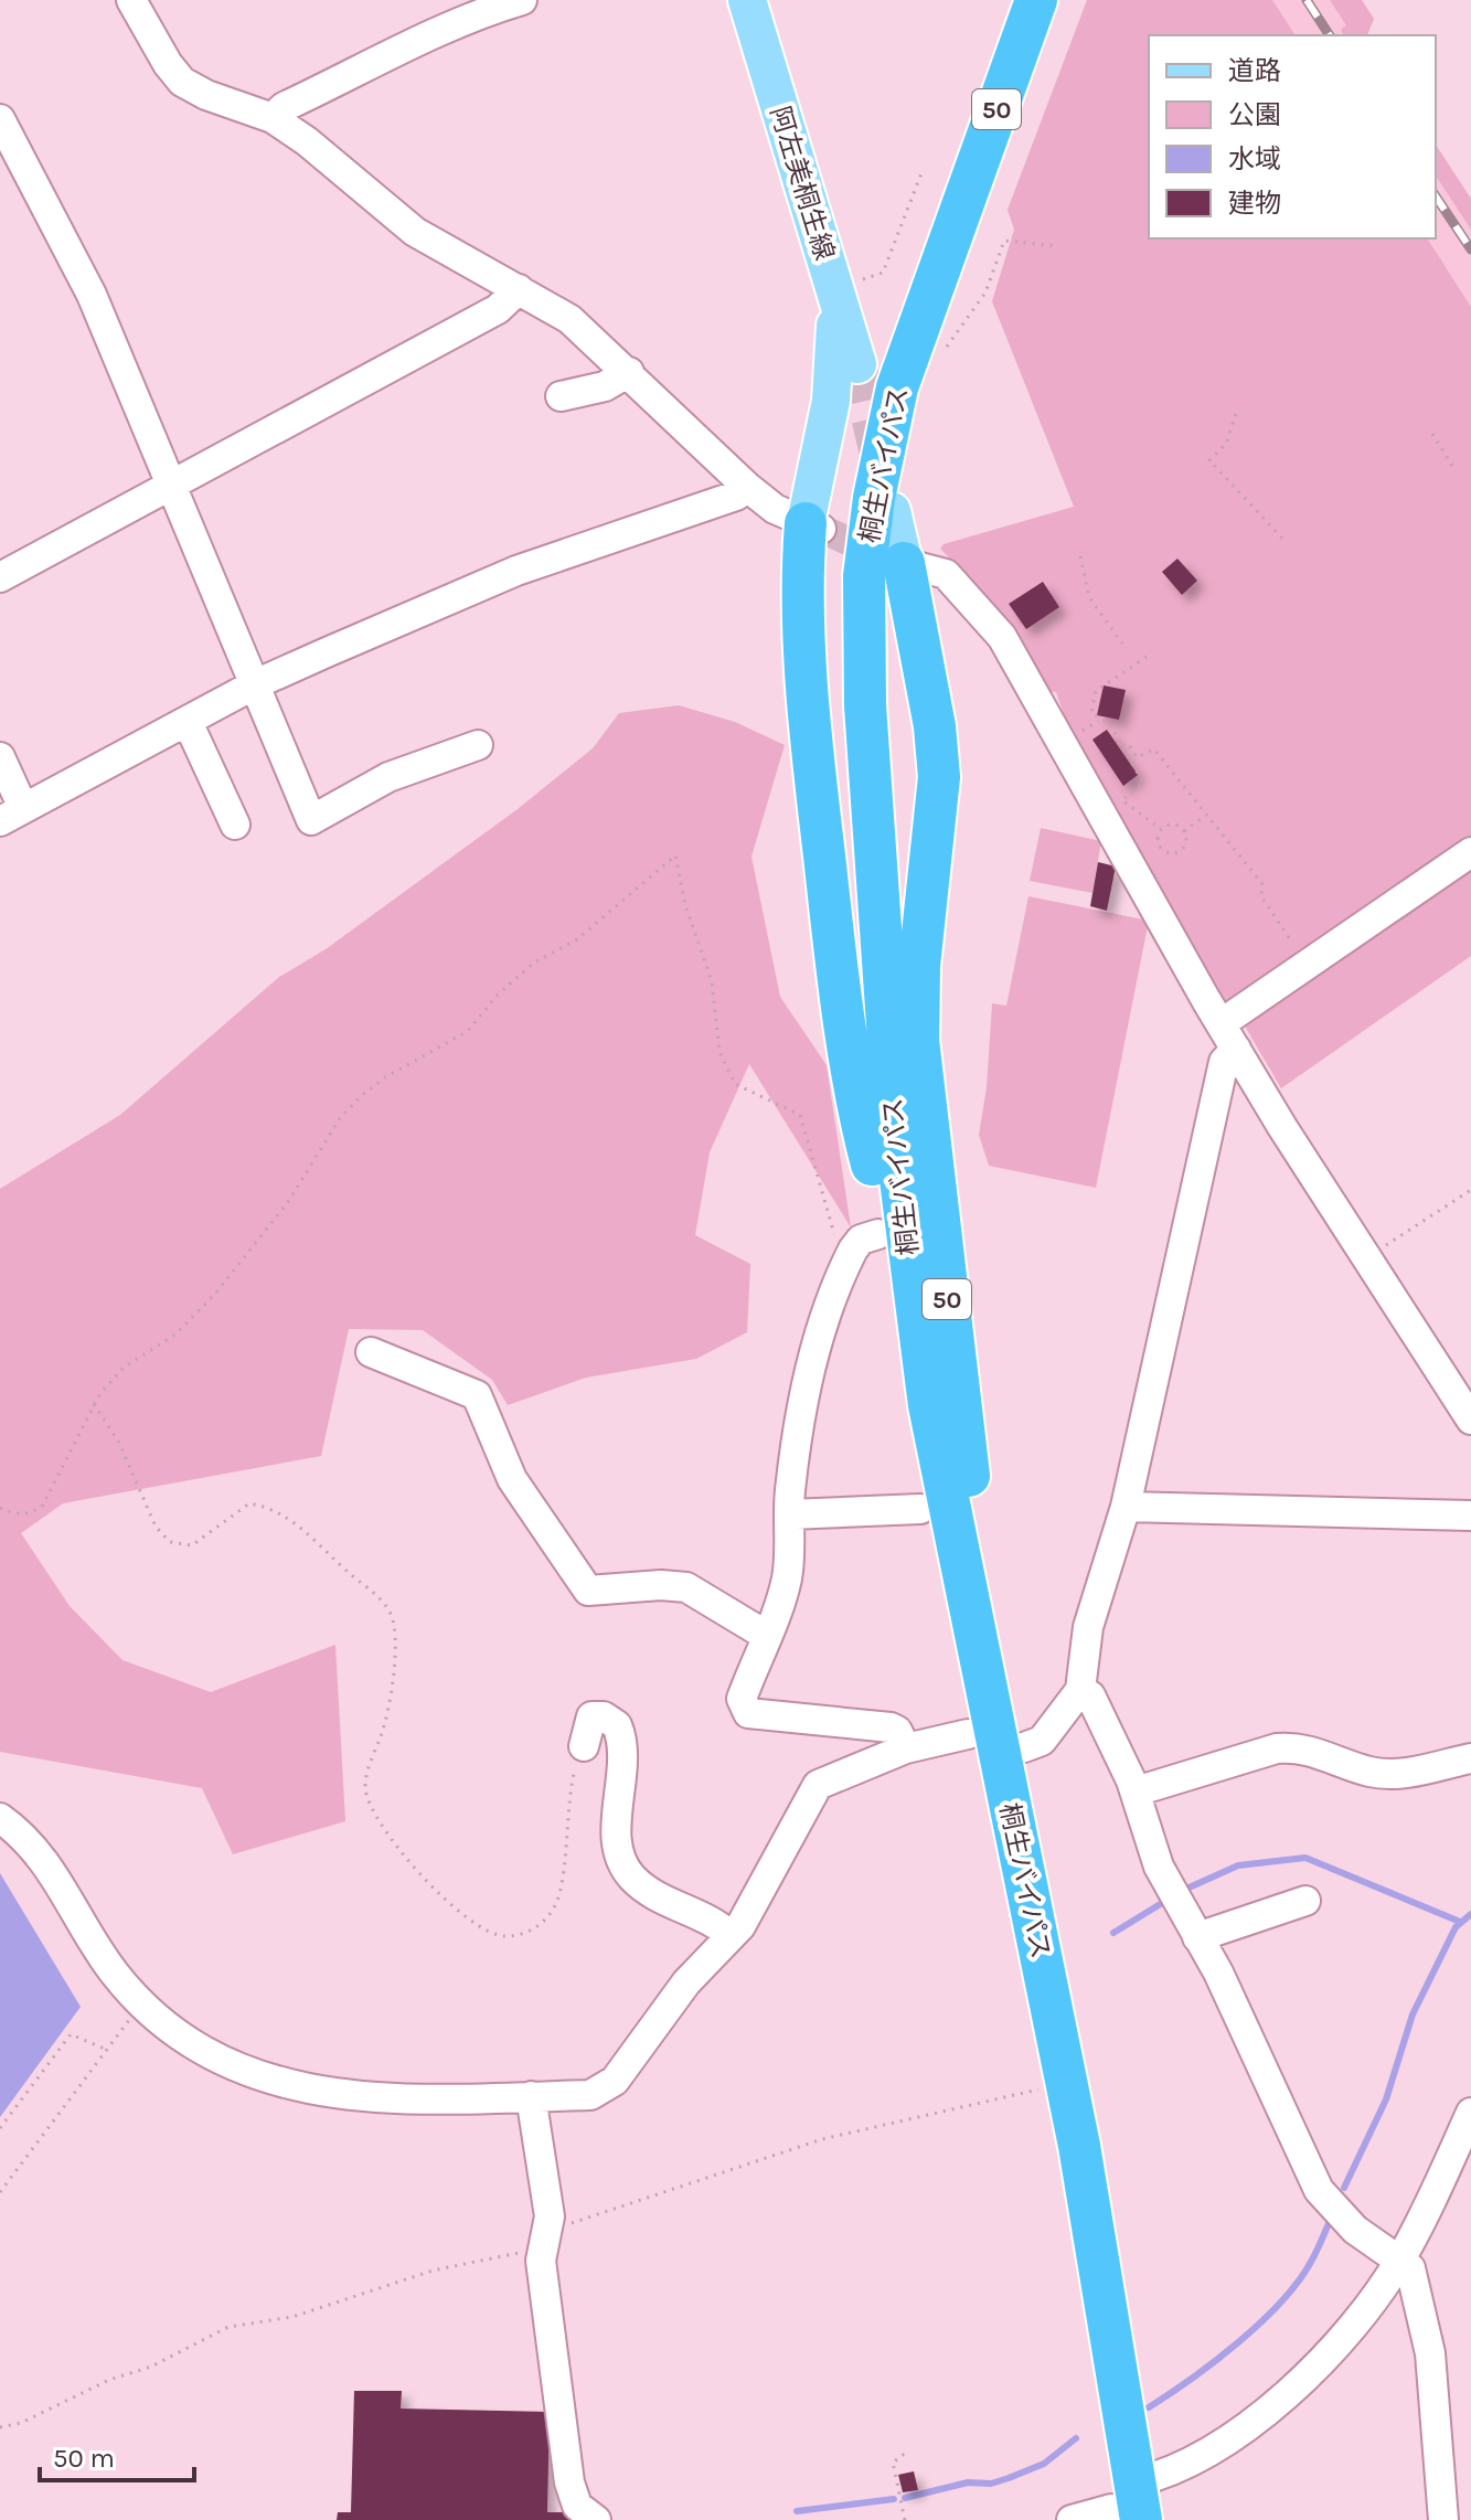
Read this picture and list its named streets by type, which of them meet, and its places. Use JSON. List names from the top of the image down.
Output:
{
  "streets": {
    "highway": ["50", "桐生バイパス"],
    "main road": ["阿左美桐生線"]
  },
  "crossings": [
    ["50", "桐生バイパス"]
  ],
  "legend": [
    "道路",
    "公園",
    "水域",
    "建物"
  ],
  "scale_bar": "50 m"
}
